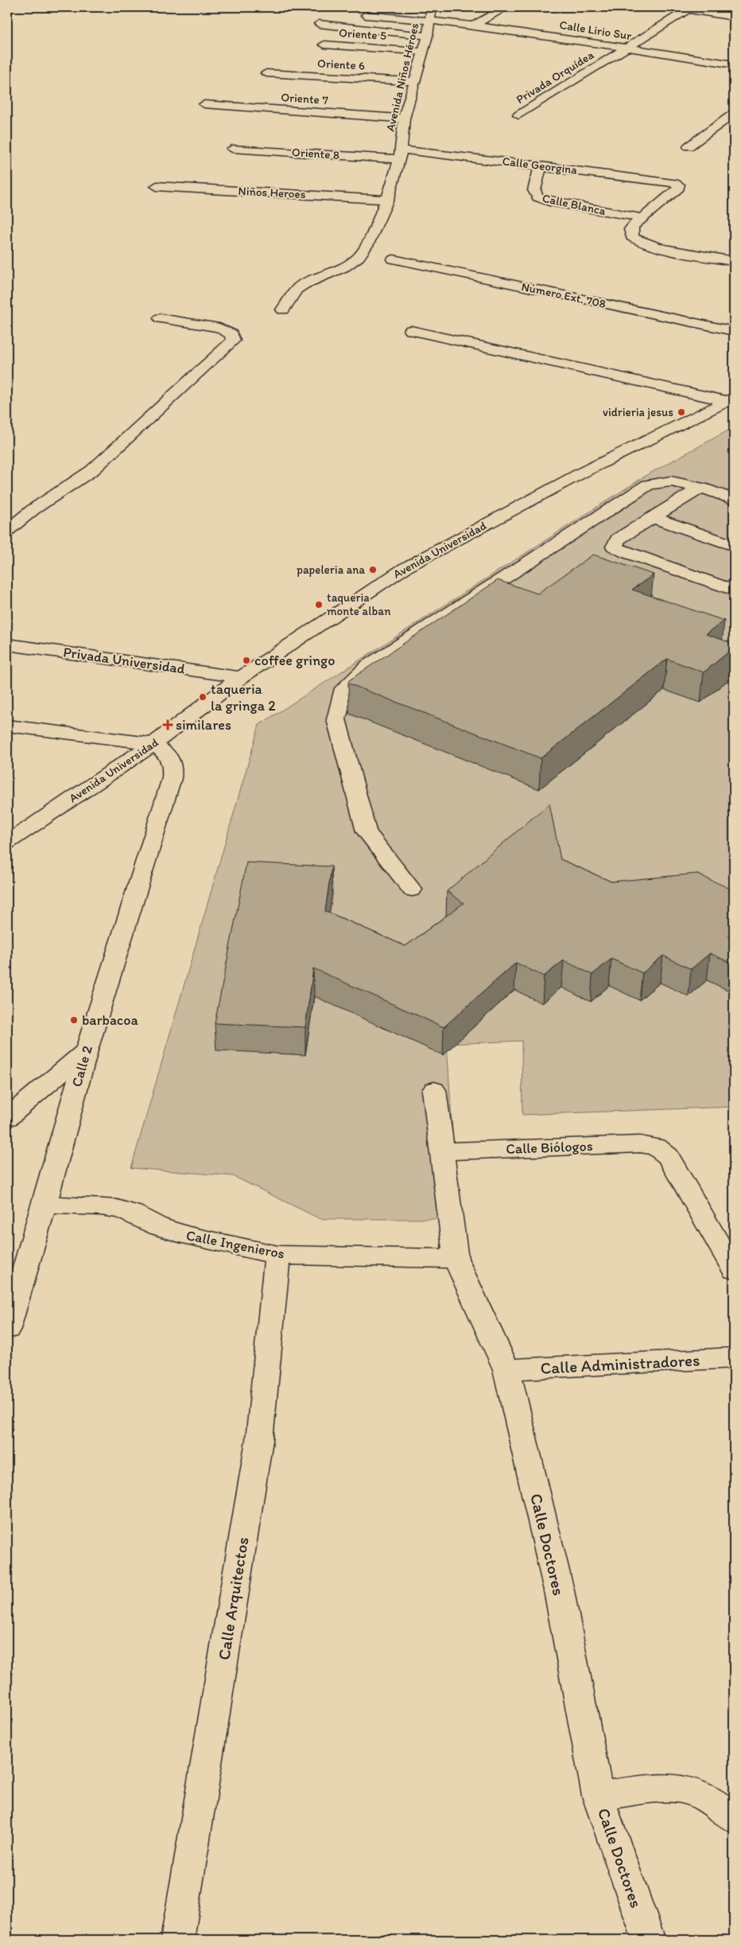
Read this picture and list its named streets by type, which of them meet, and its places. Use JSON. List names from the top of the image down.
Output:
{
  "streets": {
    "street": [
      "Calle Lirio Sur",
      "Oriente 5",
      "Oriente 6",
      "Avenida Niños Héroes",
      "Privada Orquídea",
      "Oriente 7",
      "Oriente 8",
      "Calle Georgina",
      "Niños Heroes",
      "Calle Blanca",
      "Número Ext. 708",
      "Avenida Universidad",
      "Privada Universidad",
      "Calle 2",
      "Calle Biólogos",
      "Calle Ingenieros",
      "Calle Administradores",
      "Calle Doctores",
      "Calle Arquitectos"
    ]
  },
  "crossings": [
    ["Calle Lirio Sur", "Avenida Niños Héroes"],
    ["Calle Lirio Sur", "Privada Orquídea"],
    ["Oriente 5", "Avenida Niños Héroes"],
    ["Oriente 6", "Avenida Niños Héroes"],
    ["Avenida Niños Héroes", "Oriente 7"],
    ["Avenida Niños Héroes", "Oriente 8"],
    ["Avenida Niños Héroes", "Calle Georgina"],
    ["Avenida Niños Héroes", "Niños Heroes"],
    ["Oriente 8", "Calle Georgina"],
    ["Calle Georgina", "Calle Blanca"],
    ["Avenida Universidad", "Privada Universidad"],
    ["Avenida Universidad", "Calle 2"],
    ["Calle 2", "Calle Ingenieros"],
    ["Calle Biólogos", "Calle Doctores"],
    ["Calle Ingenieros", "Calle Doctores"],
    ["Calle Ingenieros", "Calle Arquitectos"],
    ["Calle Administradores", "Calle Doctores"]
  ],
  "places": {
    "other": [
      "vidrieria jesus",
      "papeleria ana",
      "taqueria monte alban",
      "coffee gringo",
      "taqueria la gringa 2",
      "barbacoa"
    ],
    "health": ["similares"]
  }
}
